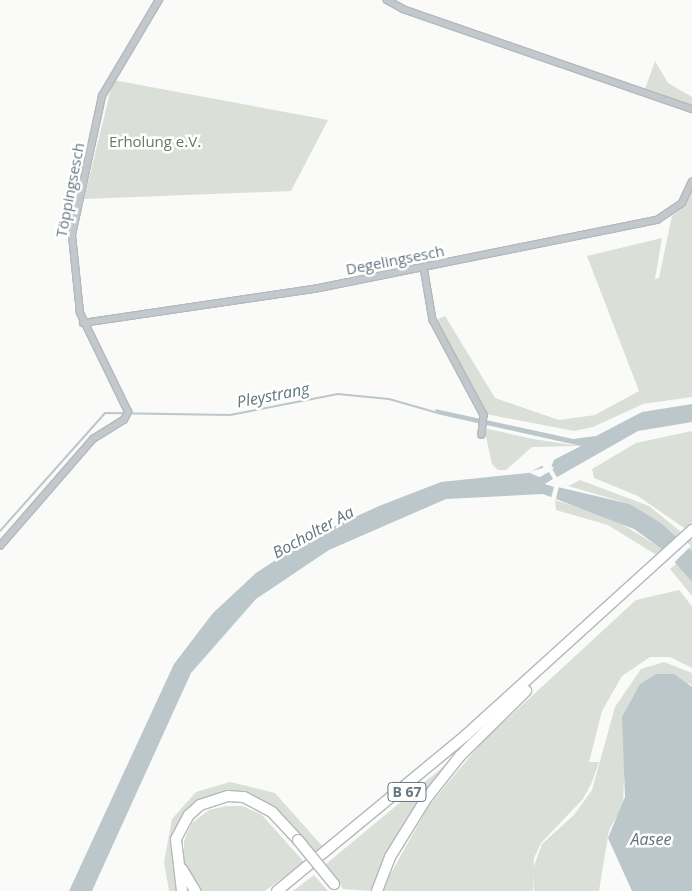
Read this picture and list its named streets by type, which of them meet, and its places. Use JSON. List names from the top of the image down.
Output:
{
  "streets": {
    "highway": ["B 67"],
    "street": ["Töppingsesch", "Degelingsesch"]
  },
  "crossings": [
    ["Töppingsesch", "Degelingsesch"]
  ],
  "water": ["Pleystrang", "Bocholter Aa", "Aasee"],
  "parks": ["Erholung e.V."]
}
